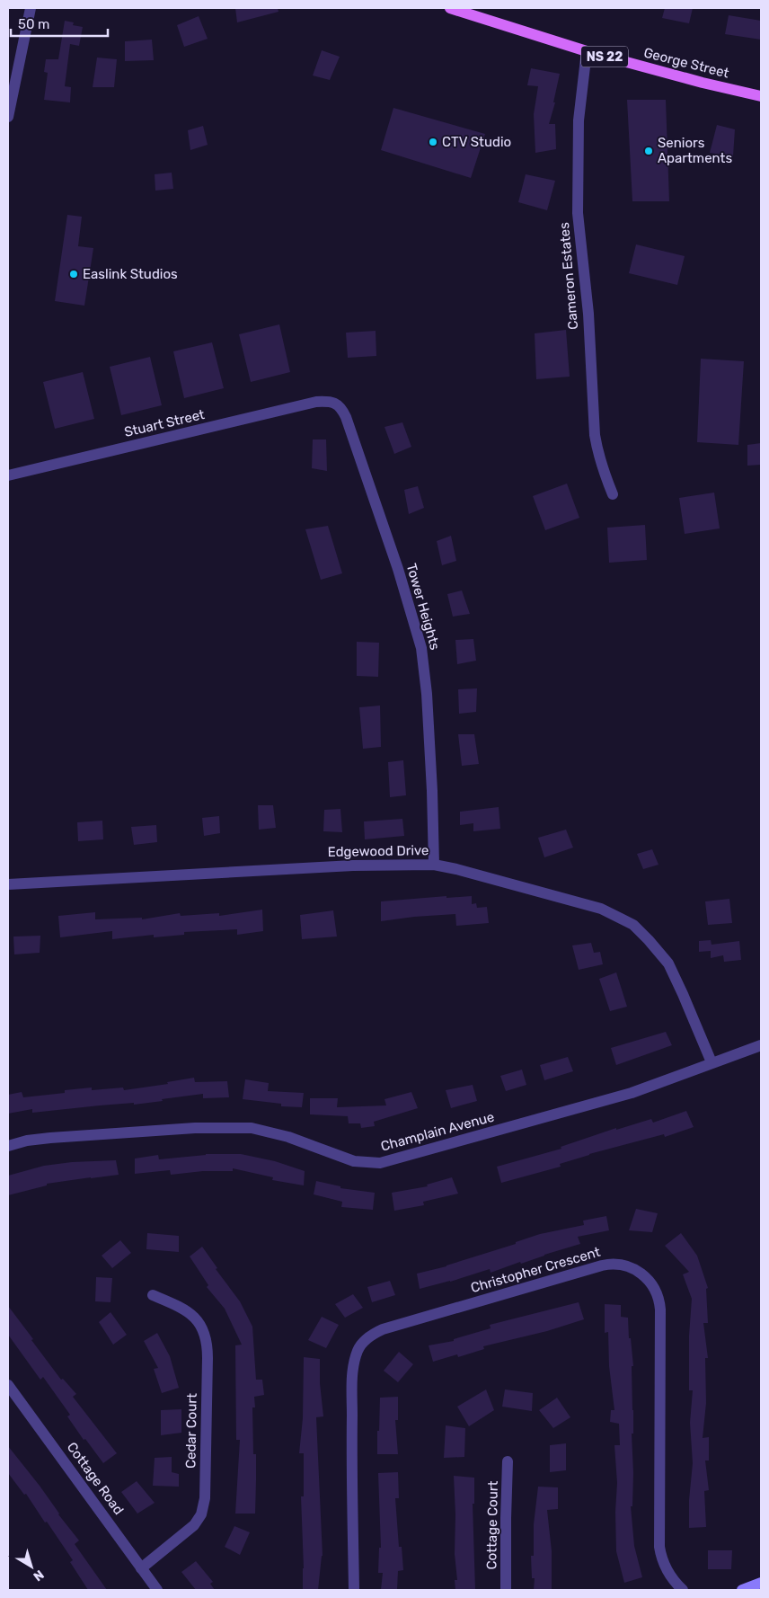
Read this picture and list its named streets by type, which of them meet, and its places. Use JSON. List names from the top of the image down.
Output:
{
  "streets": {
    "main road": ["NS 22", "George Street"],
    "street": [
      "Cameron Estates",
      "Stuart Street",
      "Tower Heights",
      "Edgewood Drive",
      "Champlain Avenue",
      "Christopher Crescent",
      "Cedar Court",
      "Cottage Road",
      "Cottage Court"
    ]
  },
  "crossings": [
    ["George Street", "Cameron Estates"],
    ["Stuart Street", "Tower Heights"],
    ["Tower Heights", "Edgewood Drive"],
    ["Edgewood Drive", "Champlain Avenue"],
    ["Cedar Court", "Cottage Road"]
  ],
  "places": ["CTV Studio", "Seniors Apartments", "Easlink Studios"],
  "scale_bar": "50 m",
  "north": "bottom right"
}
